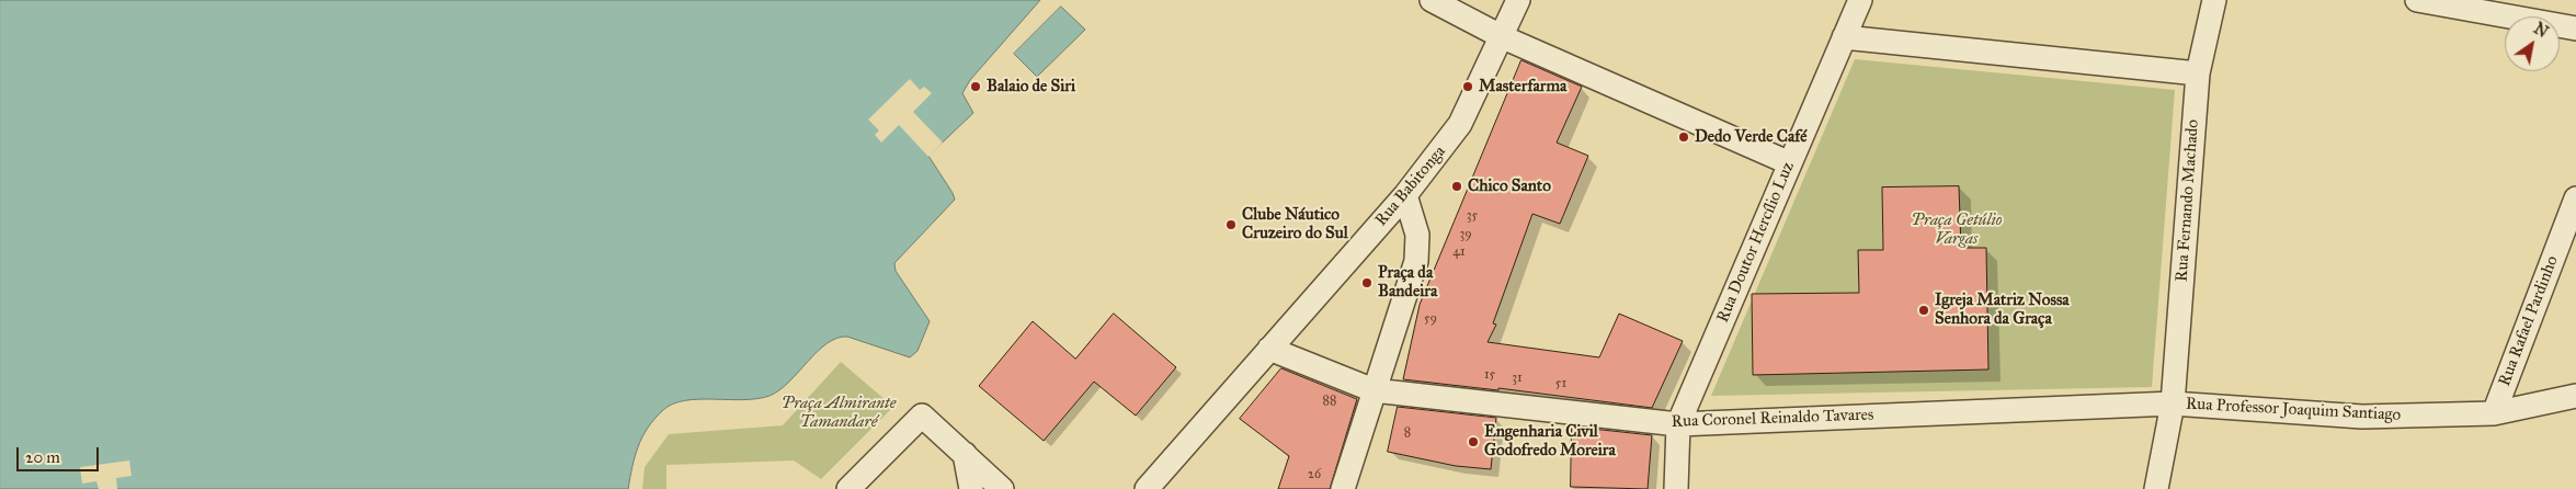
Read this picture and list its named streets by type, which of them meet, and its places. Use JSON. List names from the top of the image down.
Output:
{
  "streets": {
    "street": [
      "Rua Babitonga",
      "Rua Fernando Machado",
      "Rua Doutor Hercílio Luz",
      "Rua Rafael Pardinho",
      "Rua Professor Joaquim Santiago",
      "Rua Coronel Reinaldo Tavares"
    ]
  },
  "crossings": [
    ["Rua Fernando Machado", "Rua Professor Joaquim Santiago"],
    ["Rua Fernando Machado", "Rua Coronel Reinaldo Tavares"],
    ["Rua Doutor Hercílio Luz", "Rua Coronel Reinaldo Tavares"],
    ["Rua Rafael Pardinho", "Rua Professor Joaquim Santiago"],
    ["Rua Professor Joaquim Santiago", "Rua Coronel Reinaldo Tavares"]
  ],
  "parks": ["Praça Getúlio Vargas", "Praça Almirante Tamandaré"],
  "places": [
    "Balaio de Siri",
    "Masterfarma",
    "Dedo Verde Café",
    "Chico Santo",
    "Clube Náutico Cruzeiro do Sul",
    "Praça da Bandeira",
    "Igreja Matriz Nossa Senhora da Graça",
    "Engenharia Civil Godofredo Moreira"
  ],
  "house_numbers": [
    "35",
    "39",
    "41",
    "59",
    "15",
    "31",
    "51",
    "88",
    "8",
    "26"
  ],
  "scale_bar": "20 m",
  "north": "top right"
}
